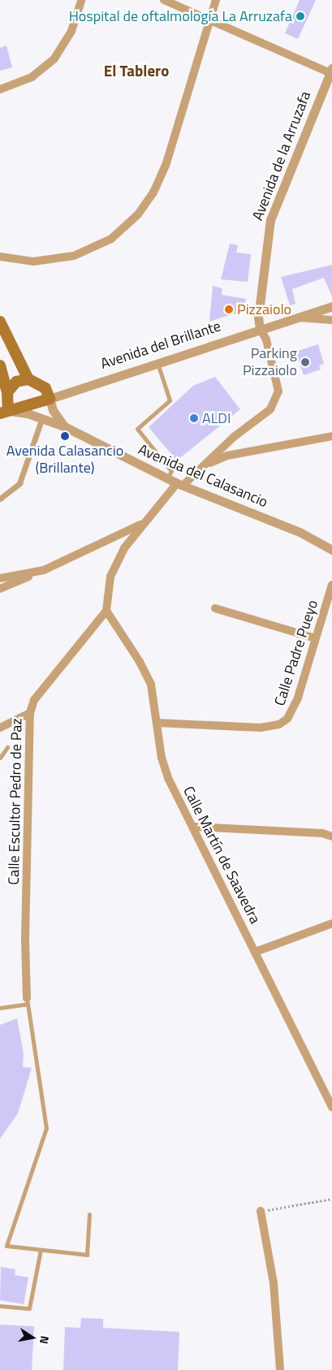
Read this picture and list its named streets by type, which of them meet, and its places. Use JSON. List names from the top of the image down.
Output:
{
  "streets": {
    "main road": ["Avenida del Brillante"],
    "street": [
      "Avenida de la Arruzafa",
      "Avenida del Calasancio",
      "Calle Padre Pueyo",
      "Calle Escultor Pedro de Paz",
      "Calle Martín de Saavedra"
    ]
  },
  "crossings": [
    ["Avenida de la Arruzafa", "Avenida del Brillante"],
    ["Avenida del Brillante", "Avenida del Calasancio"],
    ["Calle Padre Pueyo", "Calle Martín de Saavedra"],
    ["Calle Escultor Pedro de Paz", "Calle Martín de Saavedra"]
  ],
  "districts": ["El Tablero"],
  "places": [
    "Hospital de oftalmología La Arruzafa",
    "Pizzaiolo",
    "Parking Pizzaiolo",
    "ALDI",
    "Avenida Calasancio (Brillante)"
  ],
  "north": "right"
}
